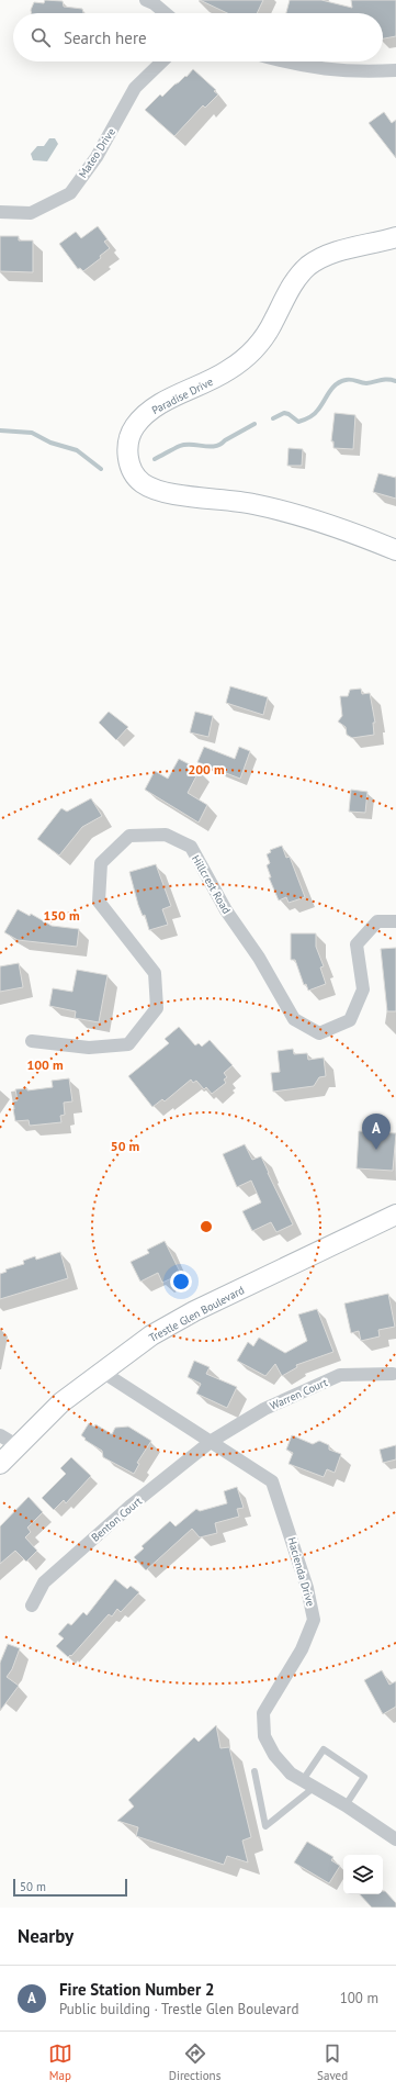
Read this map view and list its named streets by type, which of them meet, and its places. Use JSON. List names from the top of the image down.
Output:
{
  "streets": {
    "street": [
      "Mateo Drive",
      "Paradise Drive",
      "Hillcrest Road",
      "Trestle Glen Boulevard",
      "Warren Court",
      "Benton Court",
      "Hacienda Drive"
    ]
  },
  "crossings": [
    ["Trestle Glen Boulevard", "Hacienda Drive"],
    ["Warren Court", "Benton Court"],
    ["Warren Court", "Hacienda Drive"],
    ["Benton Court", "Hacienda Drive"]
  ],
  "scale_bar": "50 m",
  "page": {
    "search": "Search here",
    "pins": "A",
    "scale": "50 m",
    "heading": "Nearby",
    "list": [
      {
        "mark": "A",
        "name": "Fire Station Number 2",
        "note": "Public building · Trestle Glen Boulevard",
        "value": "100 m"
      }
    ],
    "nav": ["Map", "Directions", "Saved"]
  },
  "rings": [
    "200 m",
    "150 m",
    "100 m",
    "50 m"
  ]
}
